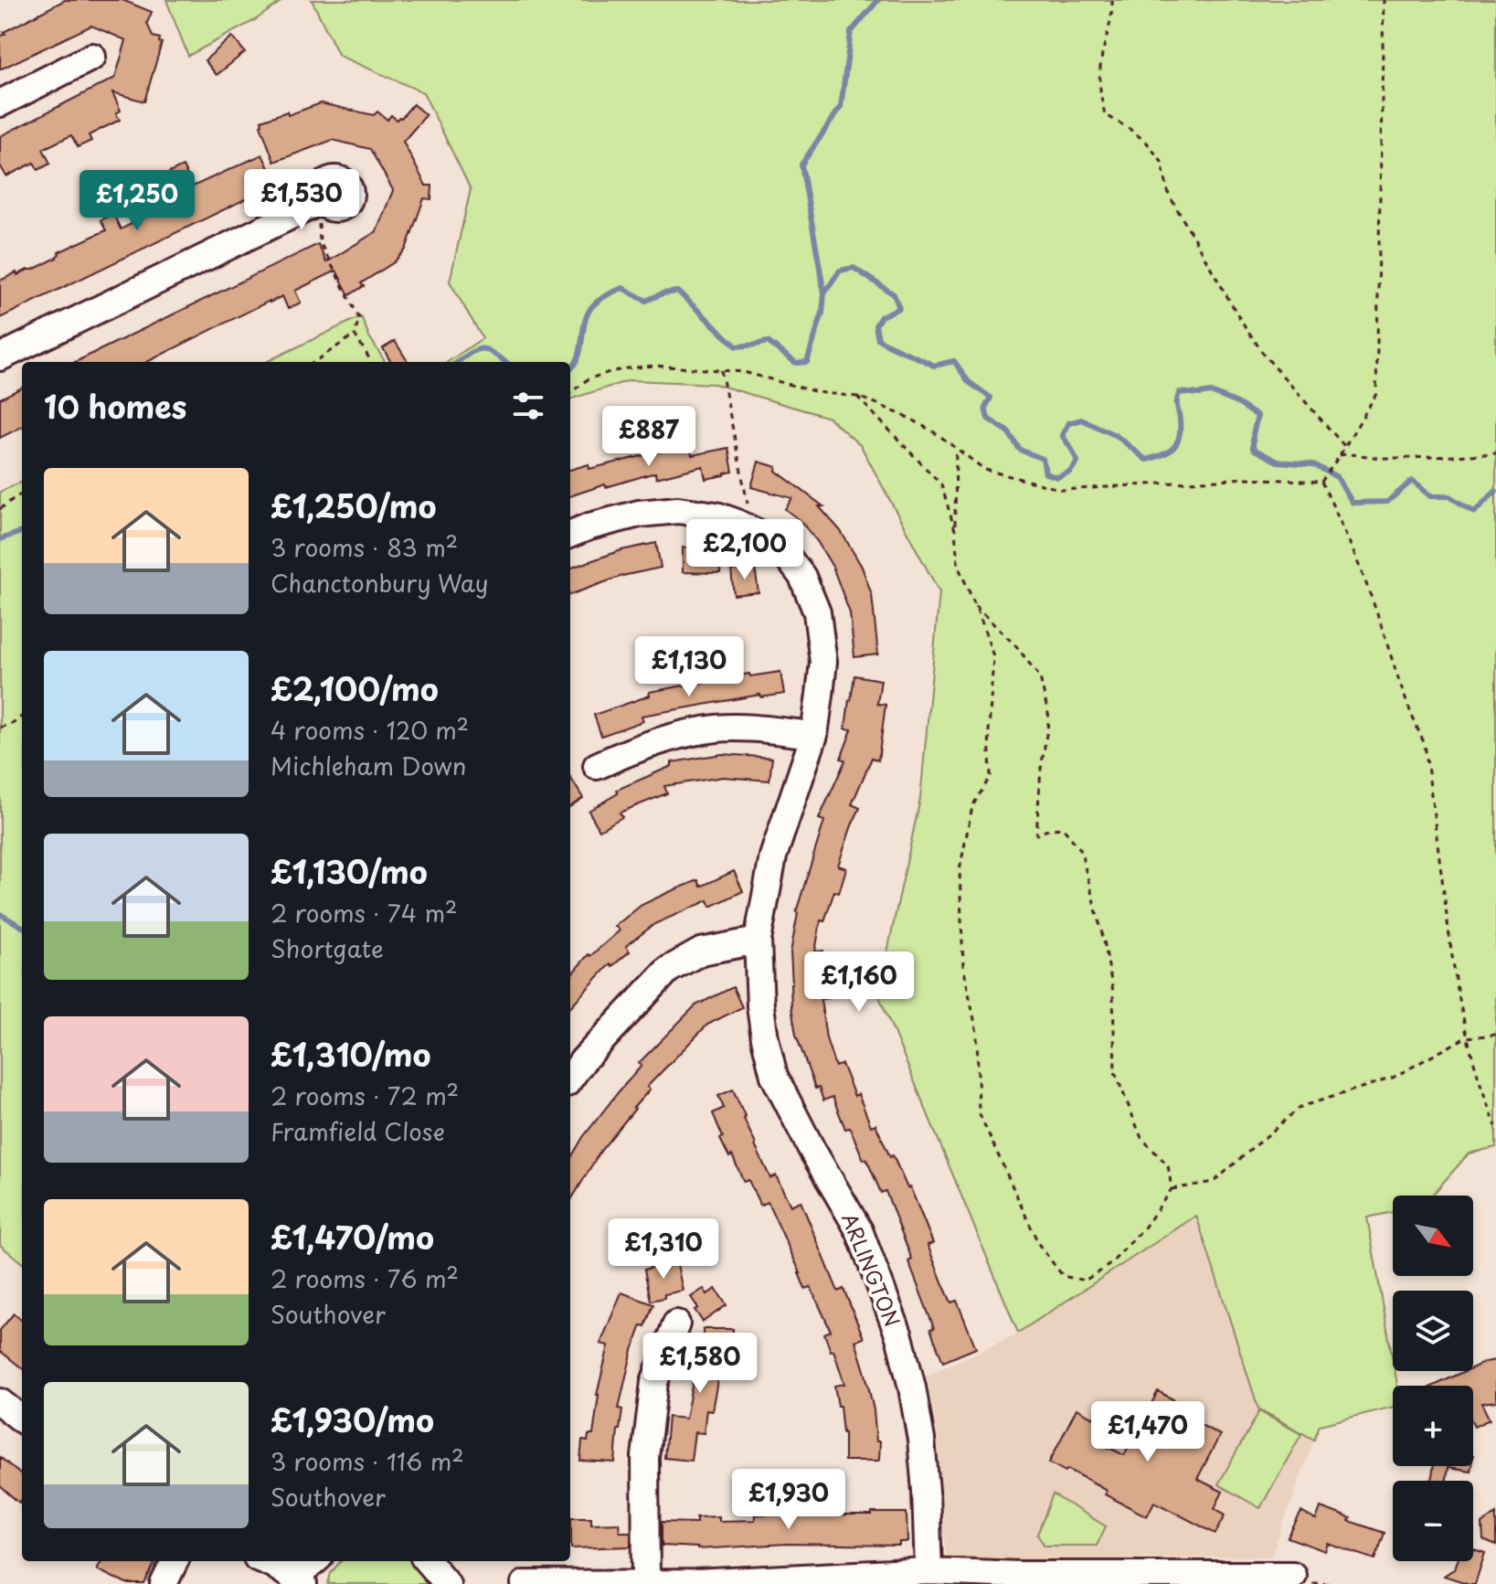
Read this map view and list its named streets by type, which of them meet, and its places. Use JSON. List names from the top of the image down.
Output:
{
  "streets": {
    "street": ["ARLINGTON"]
  },
  "north": "bottom right",
  "page": {
    "price": [
      "£1,530",
      "£1,250",
      "£887",
      "£2,100",
      "£1,130",
      "£1,160",
      "£1,310",
      "£1,580",
      "£1,470",
      "£1,930"
    ],
    "heading": "10 homes",
    "list": [
      {
        "name": "£1,250/mo",
        "note": "3 rooms · 83 m² · Chanctonbury Way"
      },
      {
        "name": "£2,100/mo",
        "note": "4 rooms · 120 m² · Michleham Down"
      },
      {
        "name": "£1,130/mo",
        "note": "2 rooms · 74 m² · Shortgate"
      },
      {
        "name": "£1,310/mo",
        "note": "2 rooms · 72 m² · Framfield Close"
      },
      {
        "name": "£1,470/mo",
        "note": "2 rooms · 76 m² · Southover"
      },
      {
        "name": "£1,930/mo",
        "note": "3 rooms · 116 m² · Southover"
      }
    ],
    "map_buttons": ["+", "−"]
  }
}
